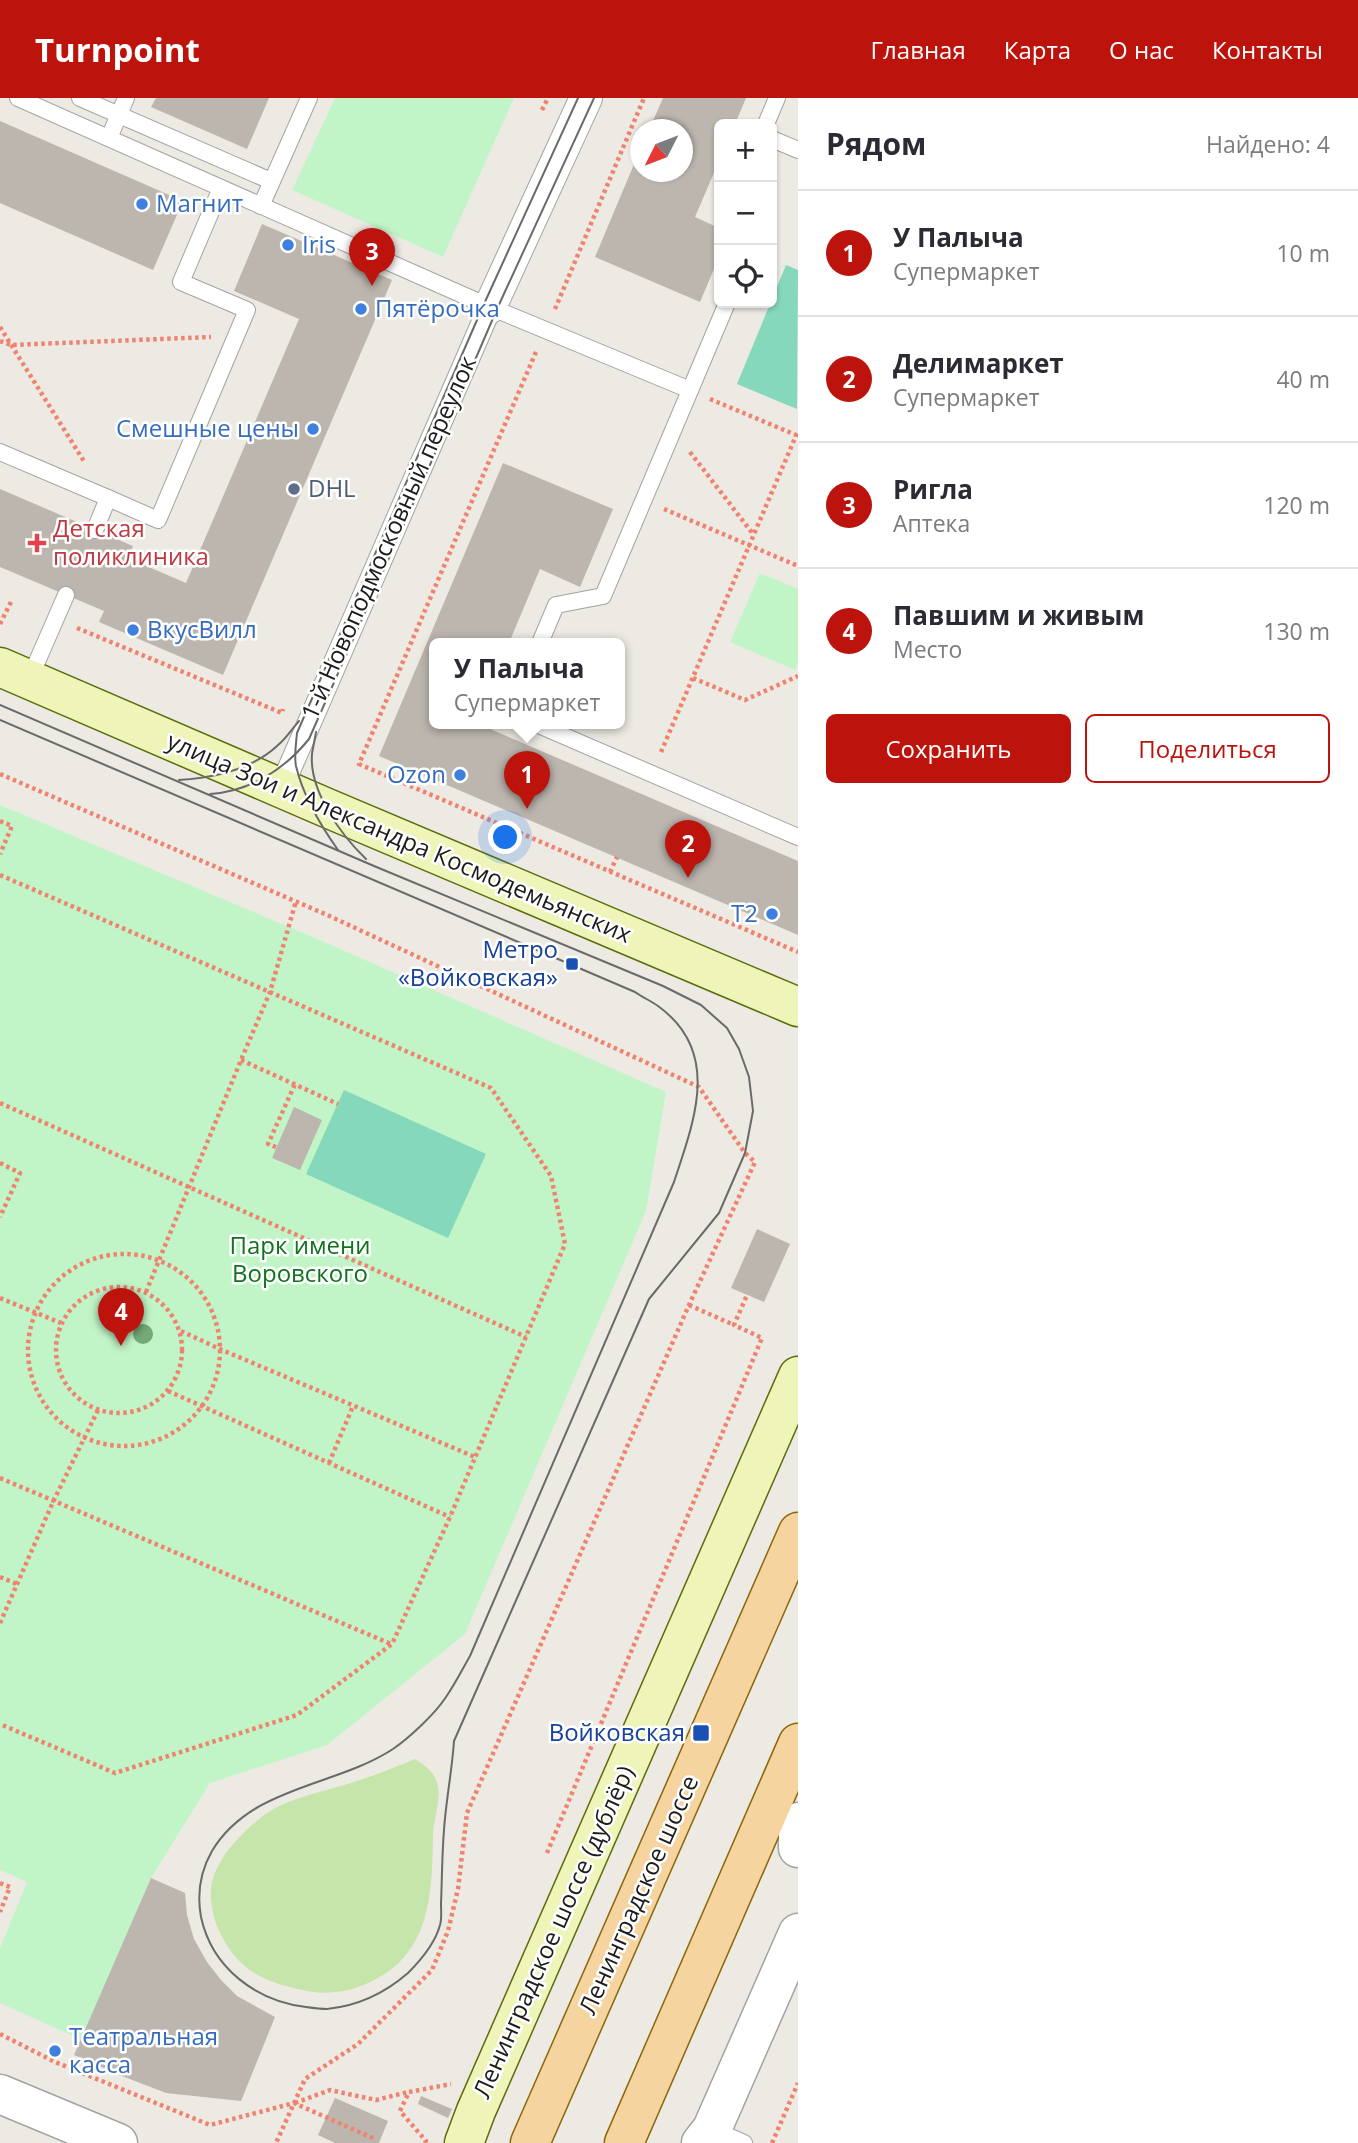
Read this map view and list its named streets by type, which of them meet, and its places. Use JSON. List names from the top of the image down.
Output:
{
  "streets": {
    "main road": ["улица Зои и Александра Космодемьянских", "Ленинградское шоссе", "Ленинградское шоссе (дублёр)"],
    "street": ["1-й Новоподмосковный переулок"]
  },
  "crossings": [
    ["1-й Новоподмосковный переулок", "улица Зои и Александра Космодемьянских"]
  ],
  "parks": ["Парк имени Воровского"],
  "places": {
    "other": [
      "Магнит",
      "Iris",
      "Пятёрочка",
      "Смешные цены",
      "DHL",
      "ВкусВилл",
      "Ozon",
      "T2",
      "Театральная касса"
    ],
    "health": ["Детская поликлиника"],
    "transit": ["Метро «Войковская»", "Войковская"]
  },
  "north": "bottom left",
  "page": {
    "header": "Turnpoint",
    "nav": [
      "Главная",
      "Карта",
      "О нас",
      "Контакты"
    ],
    "heading": ["Рядом", "Найдено: 4"],
    "map_buttons": ["+", "−"],
    "list": [
      {
        "mark": "1",
        "name": "У Палыча",
        "note": "Супермаркет",
        "value": "10 m"
      },
      {
        "mark": "2",
        "name": "Делимаркет",
        "note": "Супермаркет",
        "value": "40 m"
      },
      {
        "mark": "3",
        "name": "Ригла",
        "note": "Аптека",
        "value": "120 m"
      },
      {
        "mark": "4",
        "name": "Павшим и живым",
        "note": "Место",
        "value": "130 m"
      }
    ],
    "pins": [
      "3",
      "1",
      "2",
      "4"
    ],
    "popup": ["У Палыча", "Супермаркет"],
    "buttons": ["Сохранить", "Поделиться"]
  }
}
